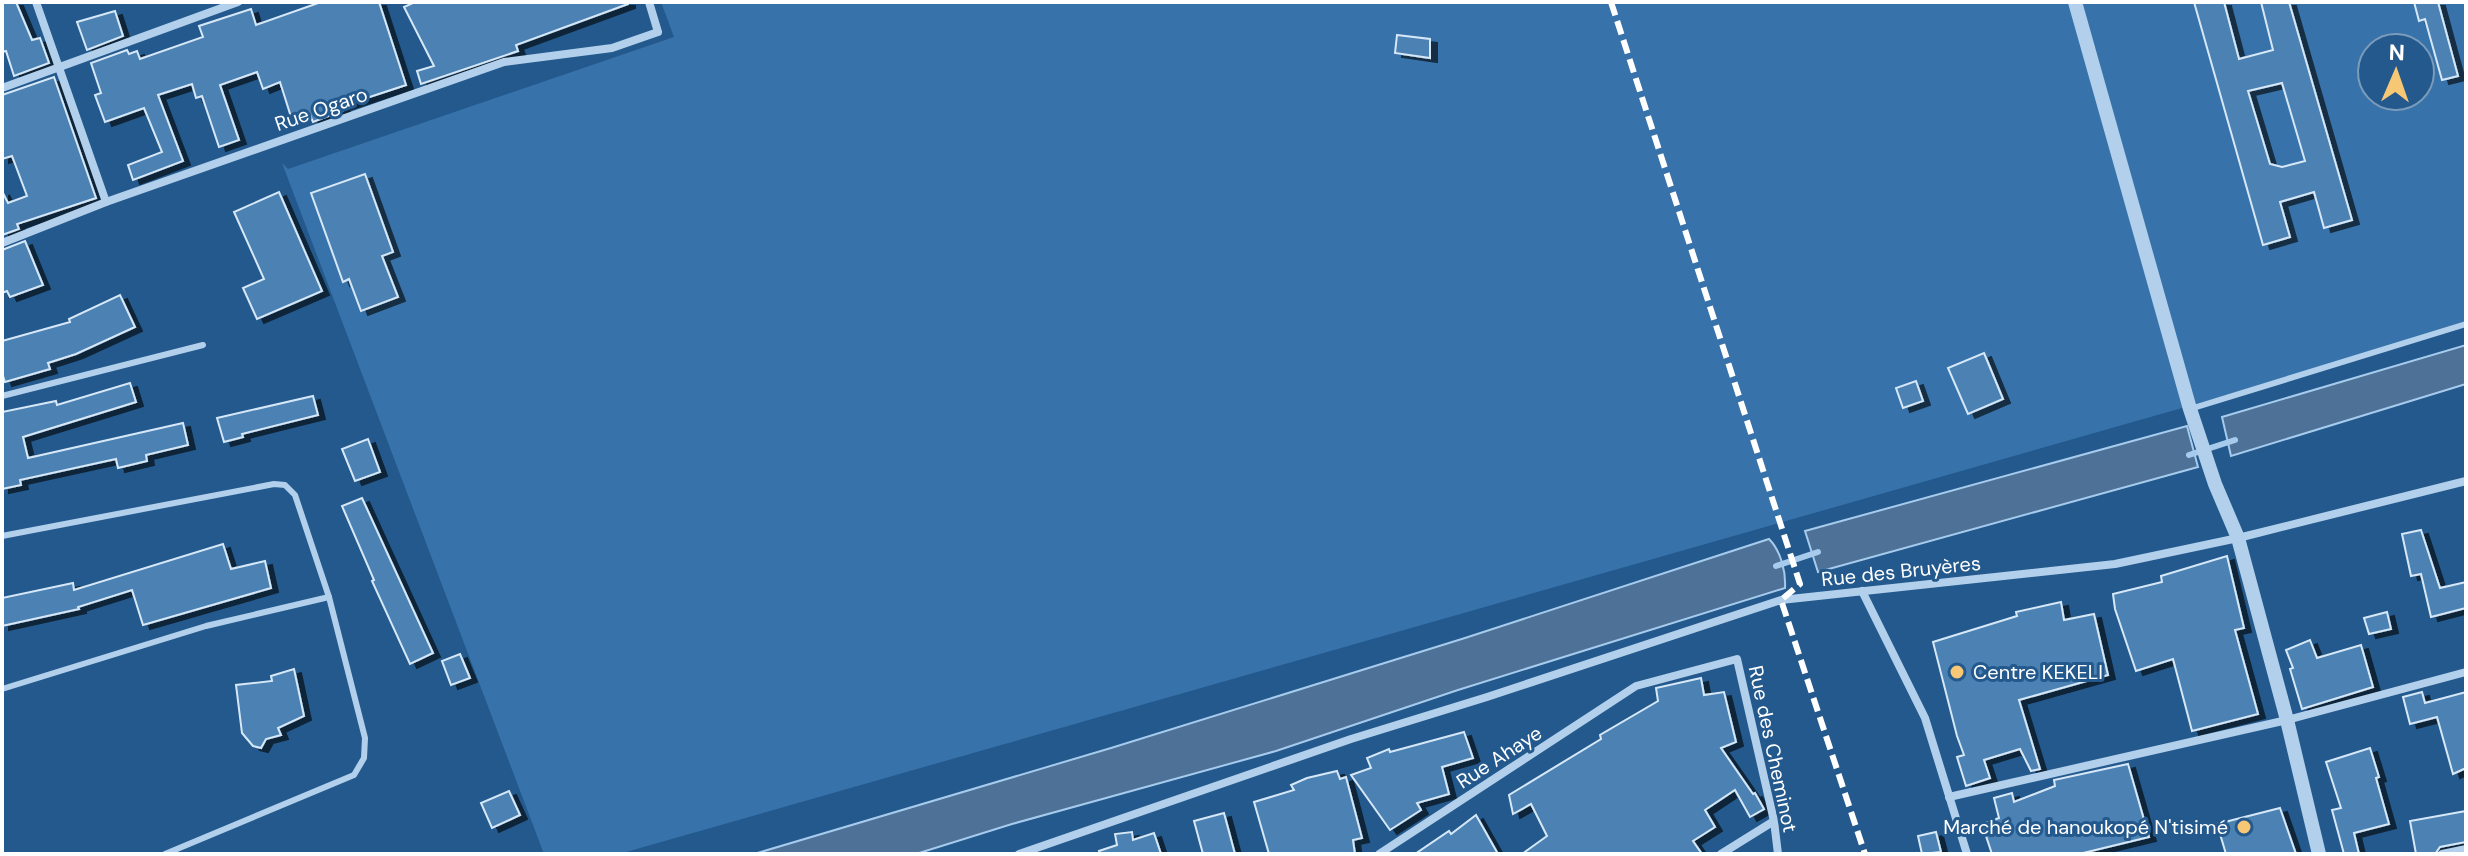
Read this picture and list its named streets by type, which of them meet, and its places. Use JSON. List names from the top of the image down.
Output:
{
  "streets": {
    "street": [
      "Rue Ogaro",
      "Rue des Bruyères",
      "Rue des Cheminot",
      "Rue Ahaye"
    ]
  },
  "crossings": [
    ["Rue des Cheminot", "Rue Ahaye"]
  ],
  "places": ["Centre KEKELI", "Marché de hanoukopé N'tisimé"],
  "north": "top"
}
